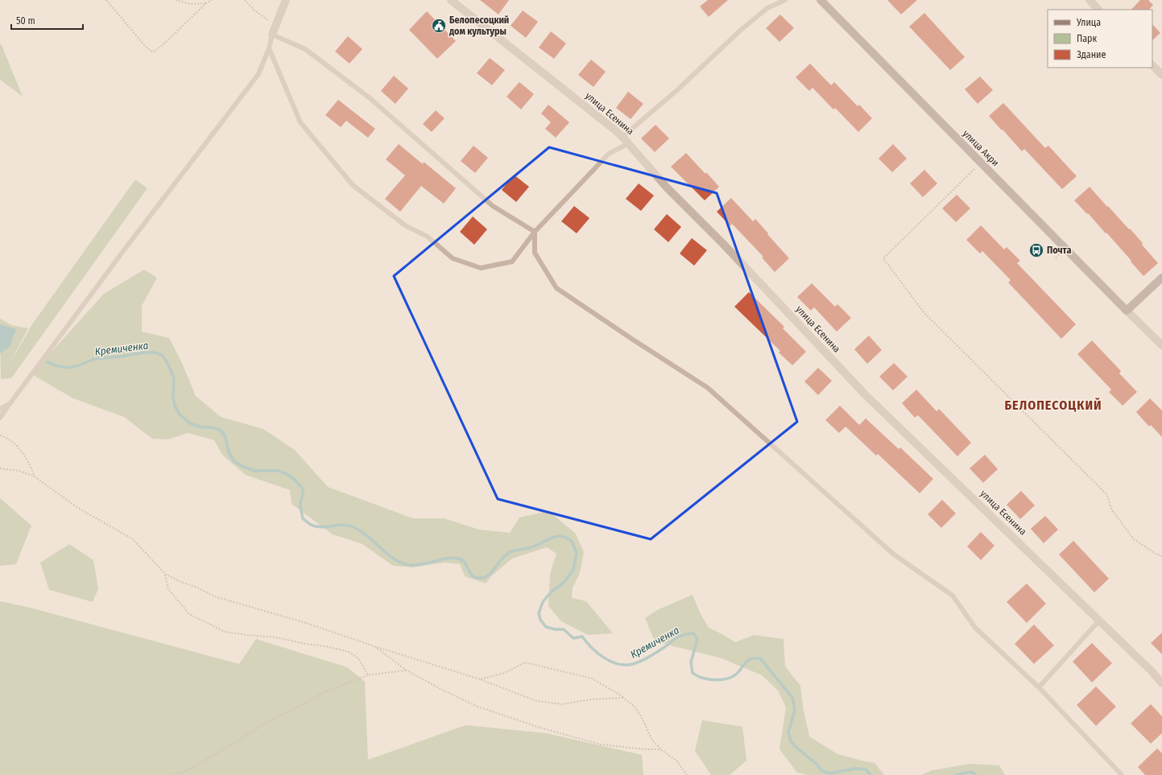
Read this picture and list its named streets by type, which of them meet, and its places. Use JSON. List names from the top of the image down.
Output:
{
  "streets": {
    "main road": ["улица Акри"],
    "street": ["улица Есенина"]
  },
  "districts": ["БЕЛОПЕСОЦКИЙ"],
  "water": ["Кремиченка"],
  "places": {
    "public building": ["Белопесоцкий дом культуры"],
    "bus stop": ["Почта"]
  },
  "legend": ["Улица", "Парк", "Здание"],
  "scale_bar": "50 m"
}
